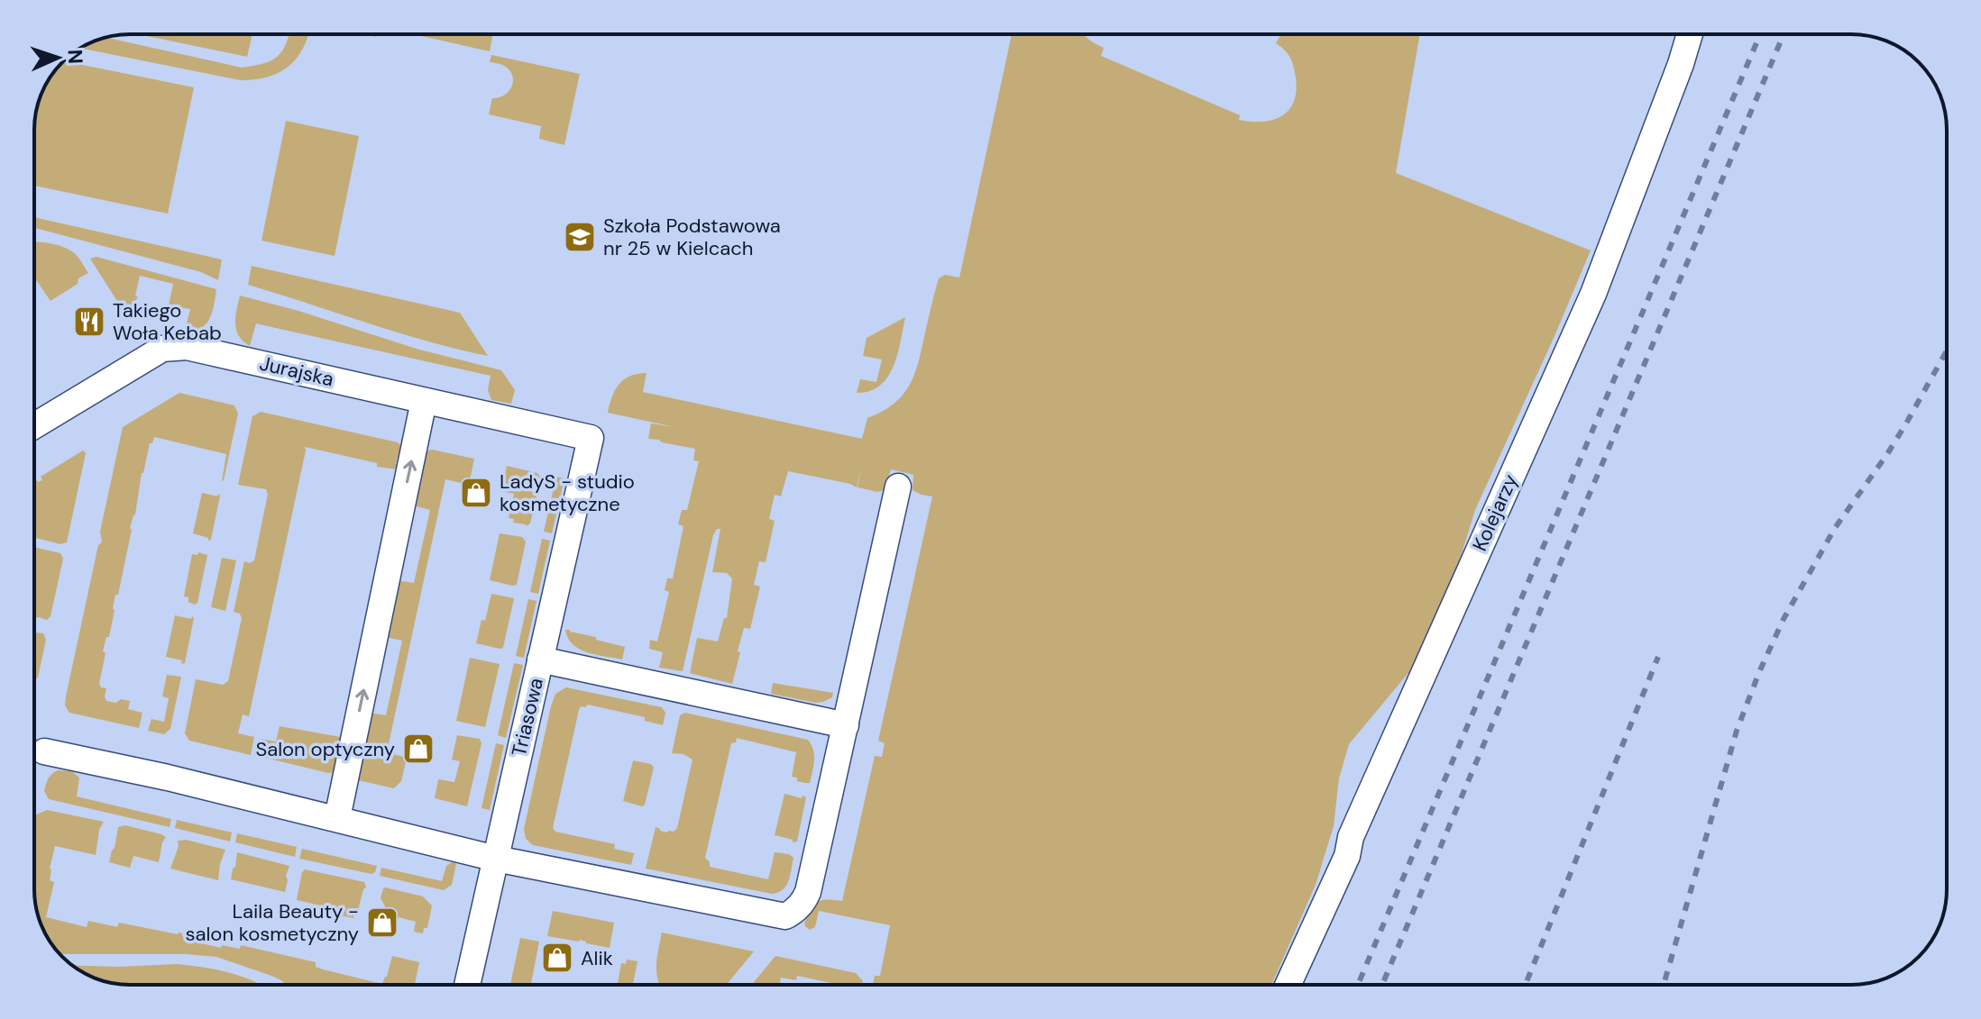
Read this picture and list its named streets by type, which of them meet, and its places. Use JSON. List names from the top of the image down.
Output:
{
  "streets": {
    "street": ["Jurajska", "Kolejarzy", "Triasowa"]
  },
  "crossings": [
    ["Jurajska", "Triasowa"]
  ],
  "places": {
    "school or university": ["Szkoła Podstawowa nr 25 w Kielcach"],
    "restaurant": ["Takiego Woła Kebab"],
    "shop": [
      "LadyS - studio kosmetyczne",
      "Salon optyczny",
      "Laila Beauty - salon kosmetyczny",
      "Alik"
    ]
  },
  "north": "right"
}
